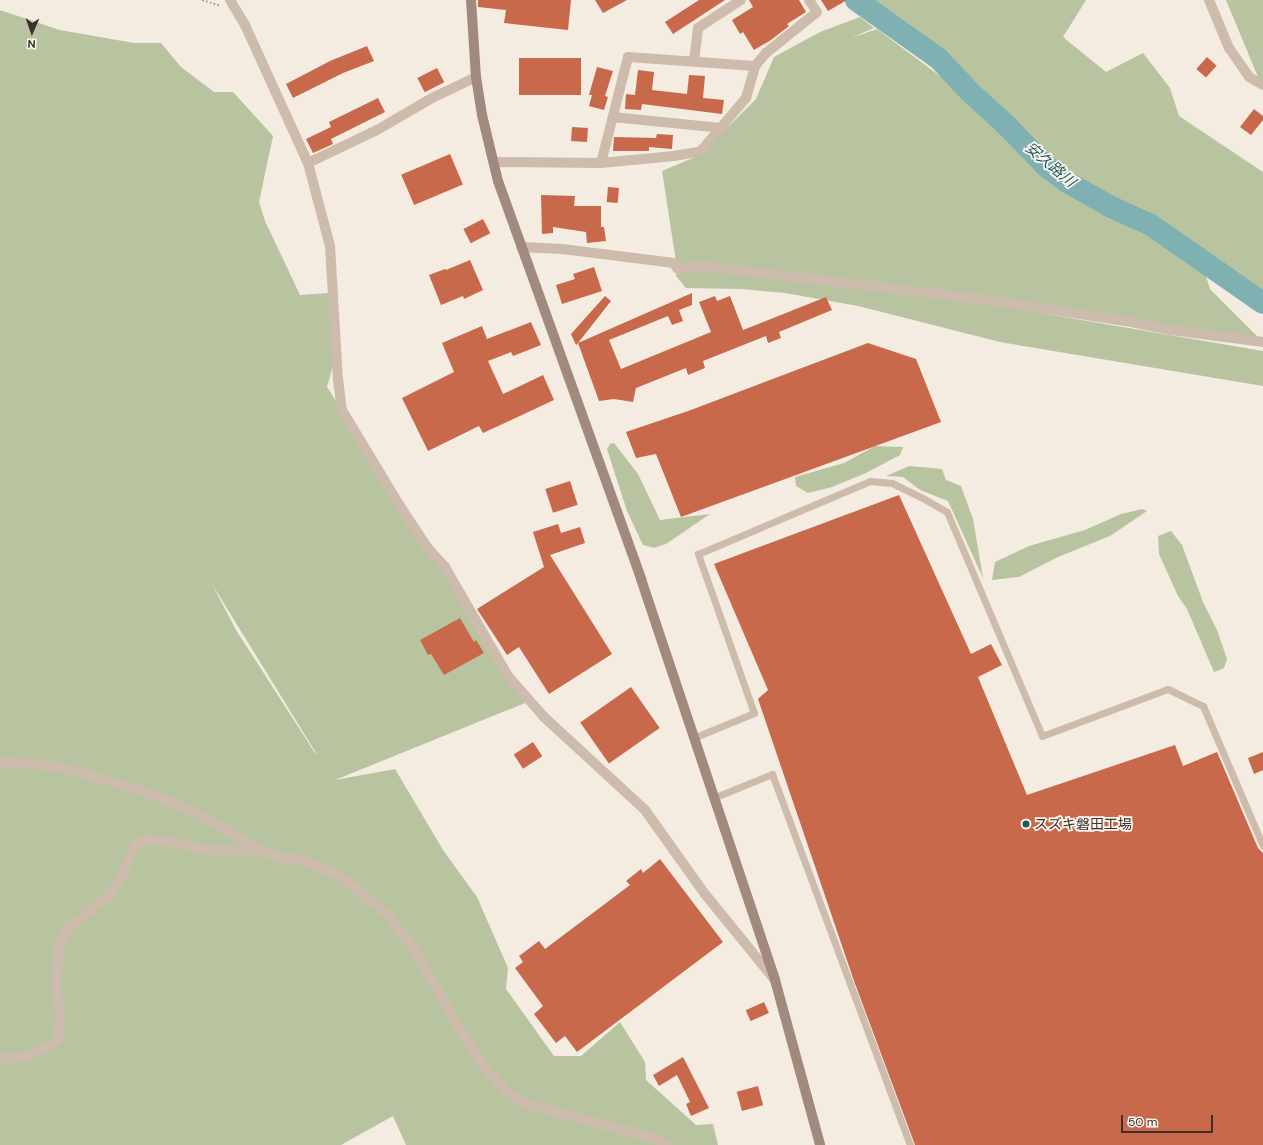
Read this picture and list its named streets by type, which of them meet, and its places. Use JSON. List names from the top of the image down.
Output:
{
  "water": ["安久路川"],
  "places": ["スズキ磐田工場"],
  "scale_bar": "50 m",
  "north": "bottom"
}
